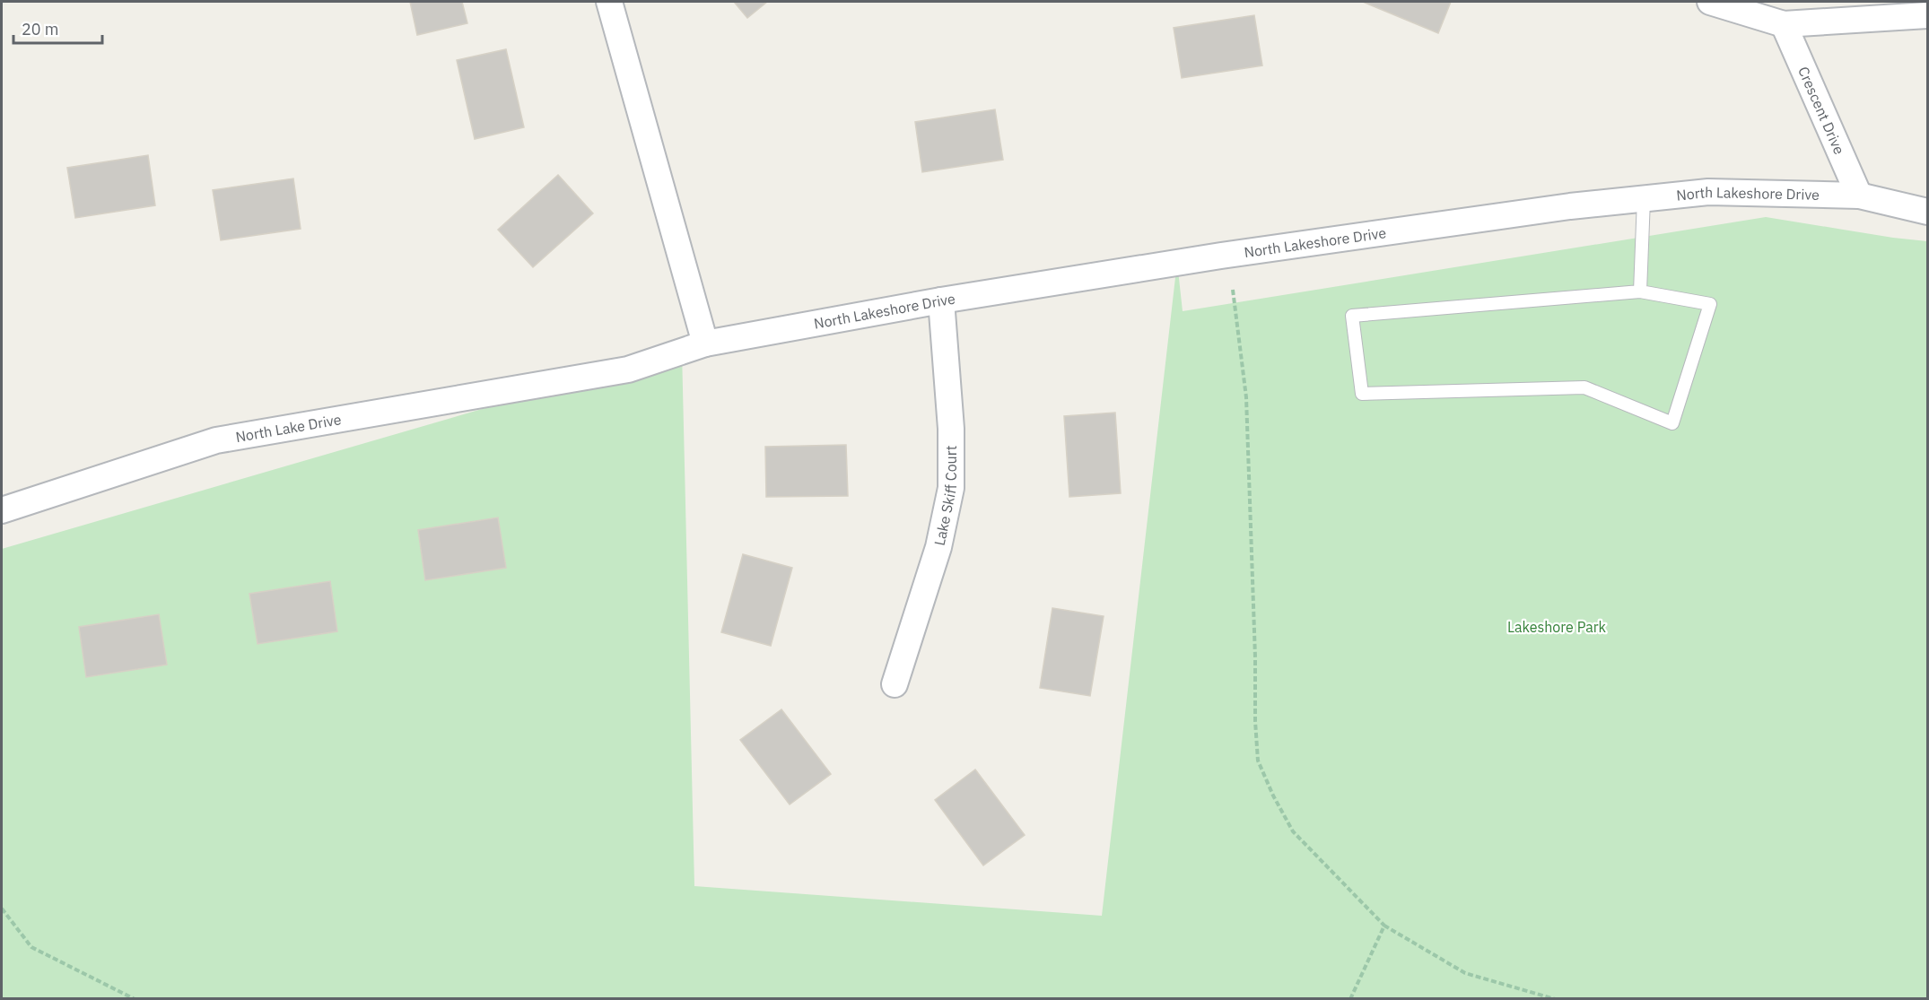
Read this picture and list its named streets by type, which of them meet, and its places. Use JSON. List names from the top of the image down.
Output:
{
  "streets": {
    "street": [
      "Crescent Drive",
      "North Lakeshore Drive",
      "North Lake Drive",
      "Lake Skiff Court"
    ]
  },
  "crossings": [
    ["Crescent Drive", "North Lakeshore Drive"],
    ["North Lakeshore Drive", "North Lake Drive"],
    ["North Lakeshore Drive", "Lake Skiff Court"]
  ],
  "parks": ["Lakeshore Park"],
  "scale_bar": "20 m"
}
